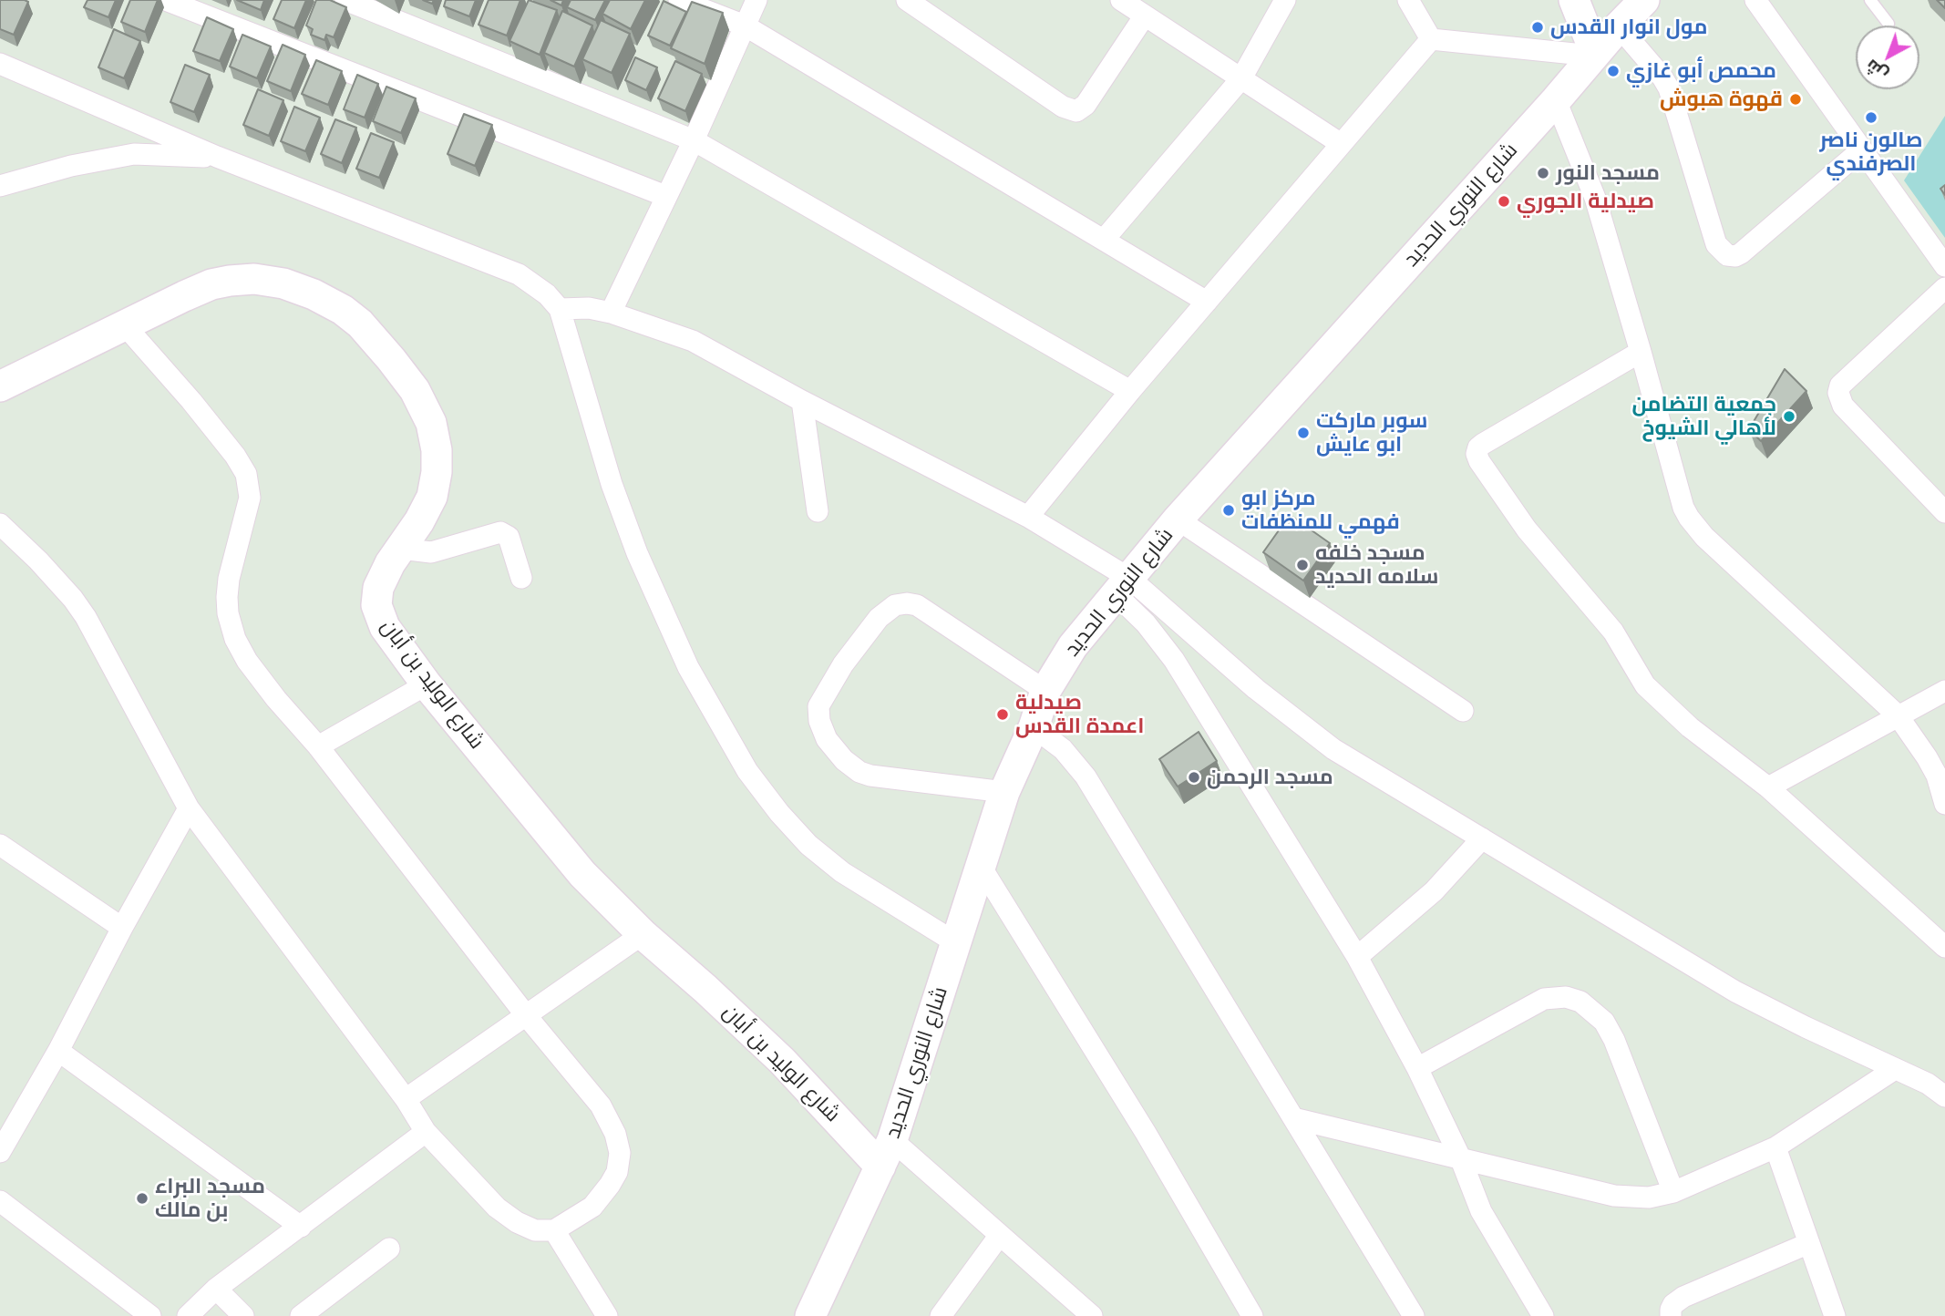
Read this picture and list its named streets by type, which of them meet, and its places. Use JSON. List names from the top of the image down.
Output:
{
  "streets": {
    "street": ["شارع النوري الحديد", "شارع الوليد بن أبان"]
  },
  "crossings": [
    ["شارع النوري الحديد", "شارع الوليد بن أبان"]
  ],
  "places": [
    "مول انوار القدس",
    "محمص أبو غازي",
    "قهوة هبوش",
    "صالون ناصر الصرفندي",
    "مسجد النور",
    "صيدلية الجوري",
    "جمعية التضامن لأهالي الشيوخ",
    "سوبر ماركت ابو عايش",
    "مركز ابو فهمي للمنظفات",
    "مسجد خلفه سلامه الحديد",
    "صيدلية اعمدة القدس",
    "مسجد الرحمن",
    "مسجد البراء بن مالك"
  ],
  "north": "bottom left"
}
